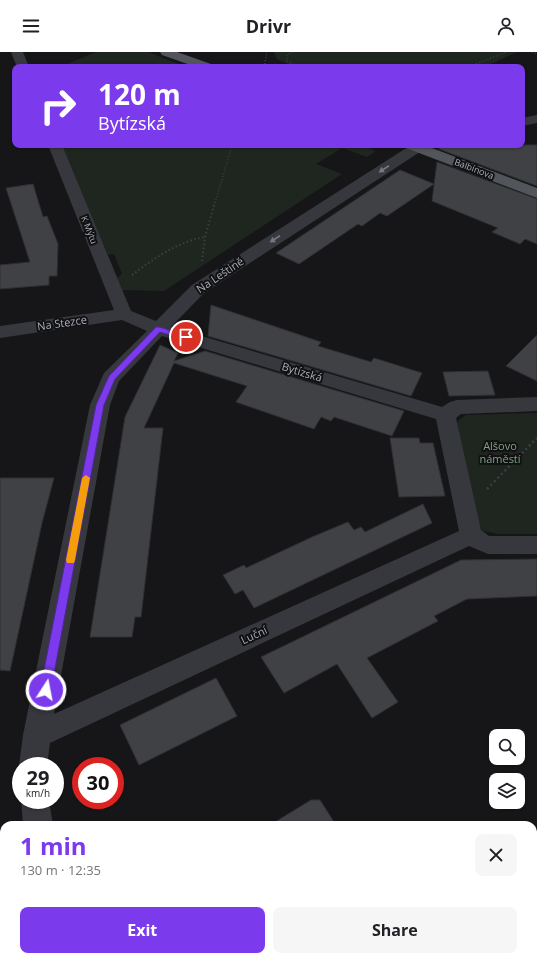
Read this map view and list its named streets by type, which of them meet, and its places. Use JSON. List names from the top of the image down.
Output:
{
  "streets": {
    "main road": ["Balbínova"],
    "street": [
      "K Mýtu",
      "Na Leštině",
      "Na Stezce",
      "Bytízská",
      "Luční"
    ]
  },
  "crossings": [
    ["K Mýtu", "Na Stezce"],
    ["K Mýtu", "Bytízská"],
    ["Na Leštině", "Bytízská"],
    ["Na Leštině", "Luční"],
    ["Na Stezce", "Bytízská"]
  ],
  "parks": ["Alšovo náměstí"],
  "page": {
    "header": "Drivr",
    "turn": ["120 m", "Bytízská"],
    "speed": "29 km/h",
    "limit": "30",
    "heading": ["1 min", "130 m · 12:35"],
    "buttons": ["Exit", "Share"]
  }
}
